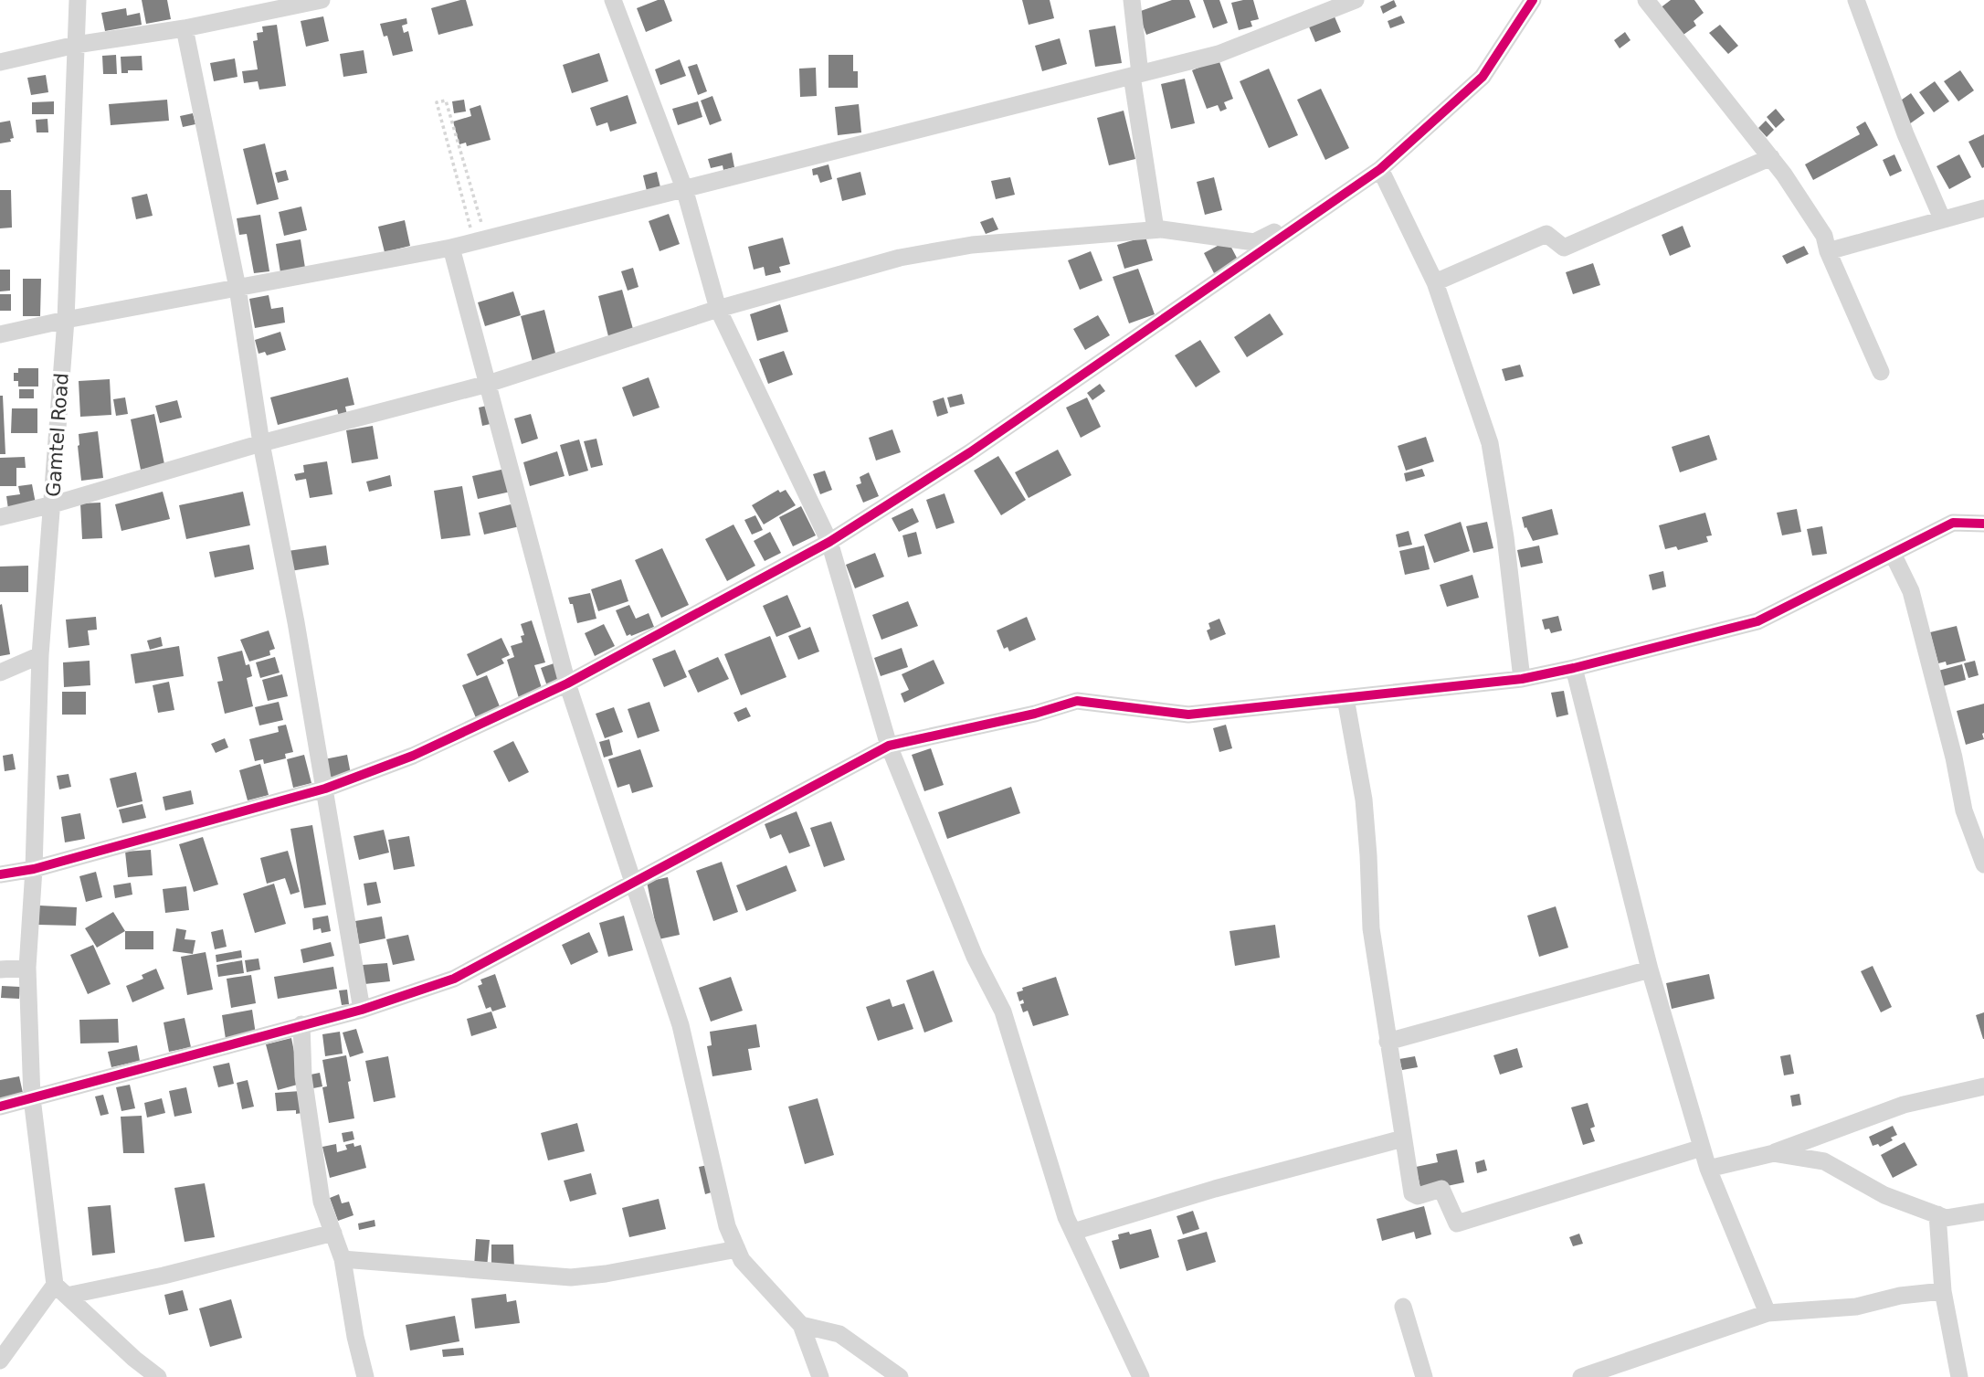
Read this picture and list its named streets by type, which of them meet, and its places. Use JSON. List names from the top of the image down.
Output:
{
  "streets": {
    "street": ["Gamtel Road"]
  }
}
